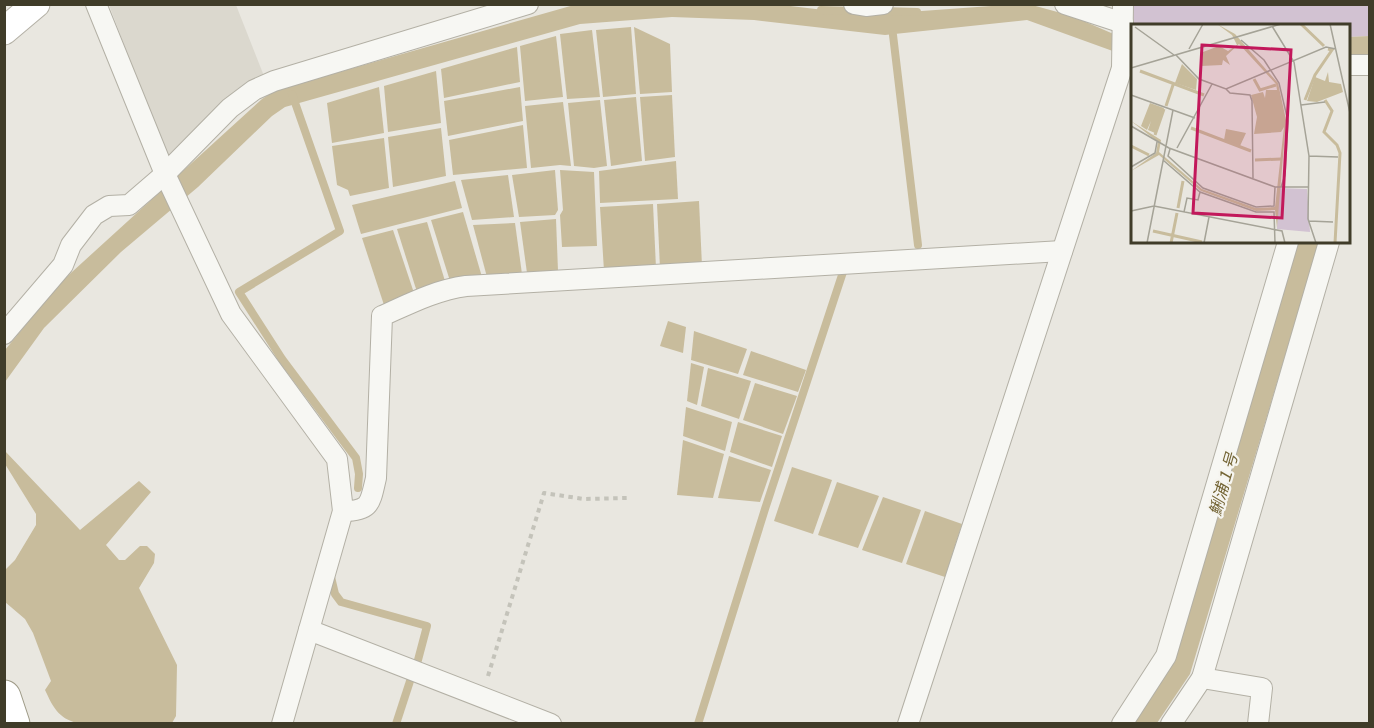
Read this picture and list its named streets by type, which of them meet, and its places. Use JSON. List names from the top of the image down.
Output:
{
  "water": ["鯏浦１号"]
}
